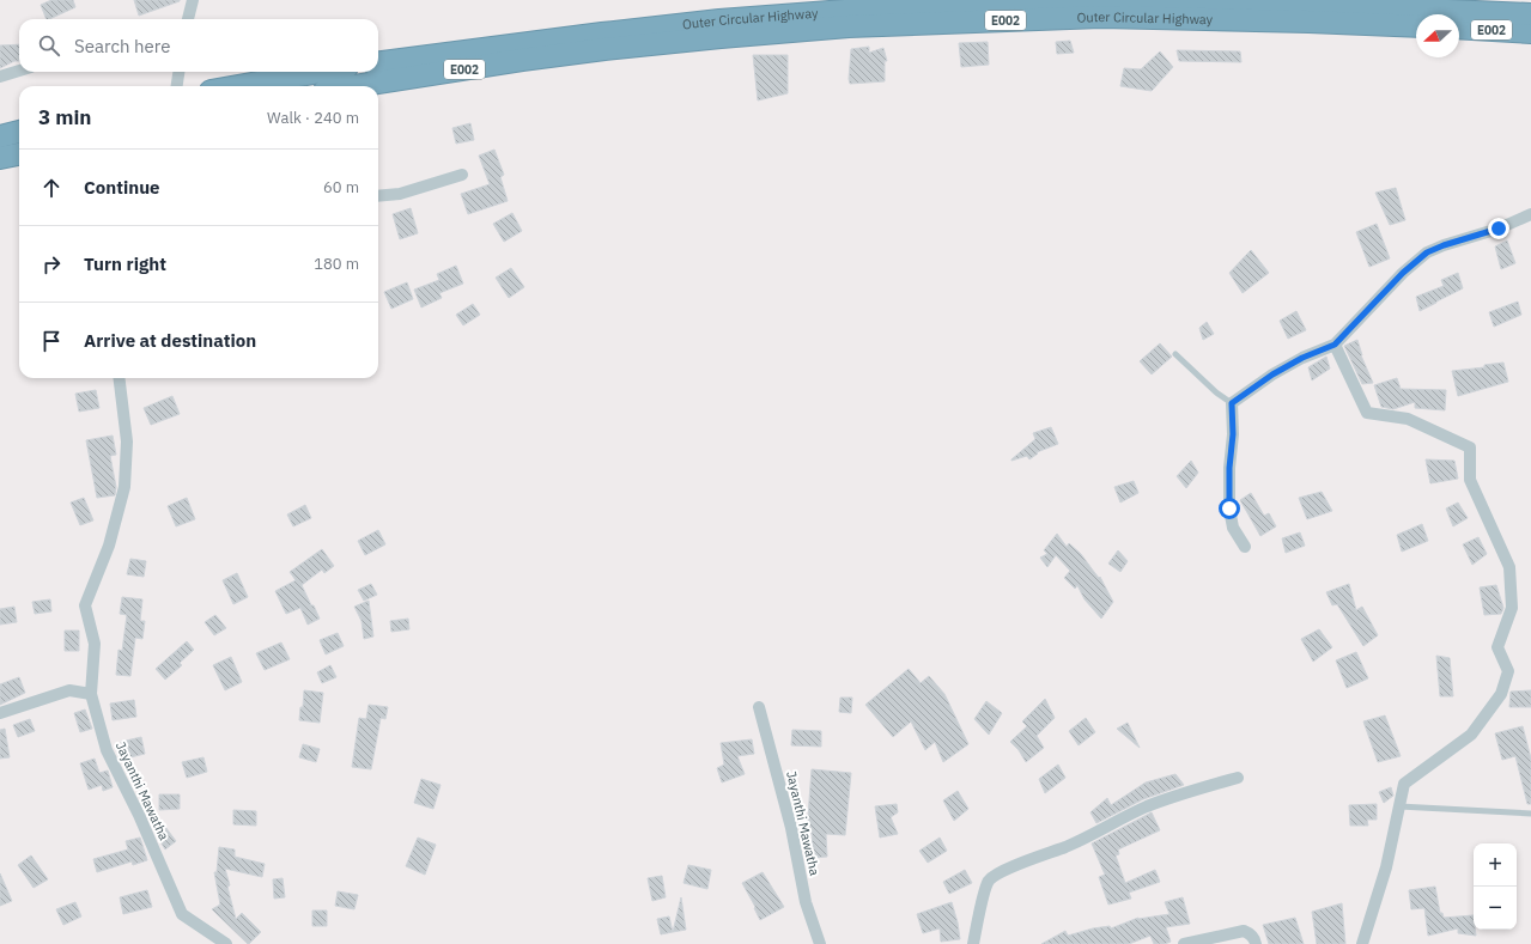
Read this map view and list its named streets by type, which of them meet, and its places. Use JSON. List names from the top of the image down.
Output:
{
  "streets": {
    "highway": ["Outer Circular Highway", "E002"],
    "street": ["Jayanthi Mawatha"]
  },
  "north": "left",
  "page": {
    "search": "Search here",
    "heading": ["3 min", "Walk · 240 m"],
    "list": [
      ["Continue", "60 m"],
      ["Turn right", "180 m"],
      "Arrive at destination"
    ],
    "map_buttons": ["+", "−"]
  }
}
